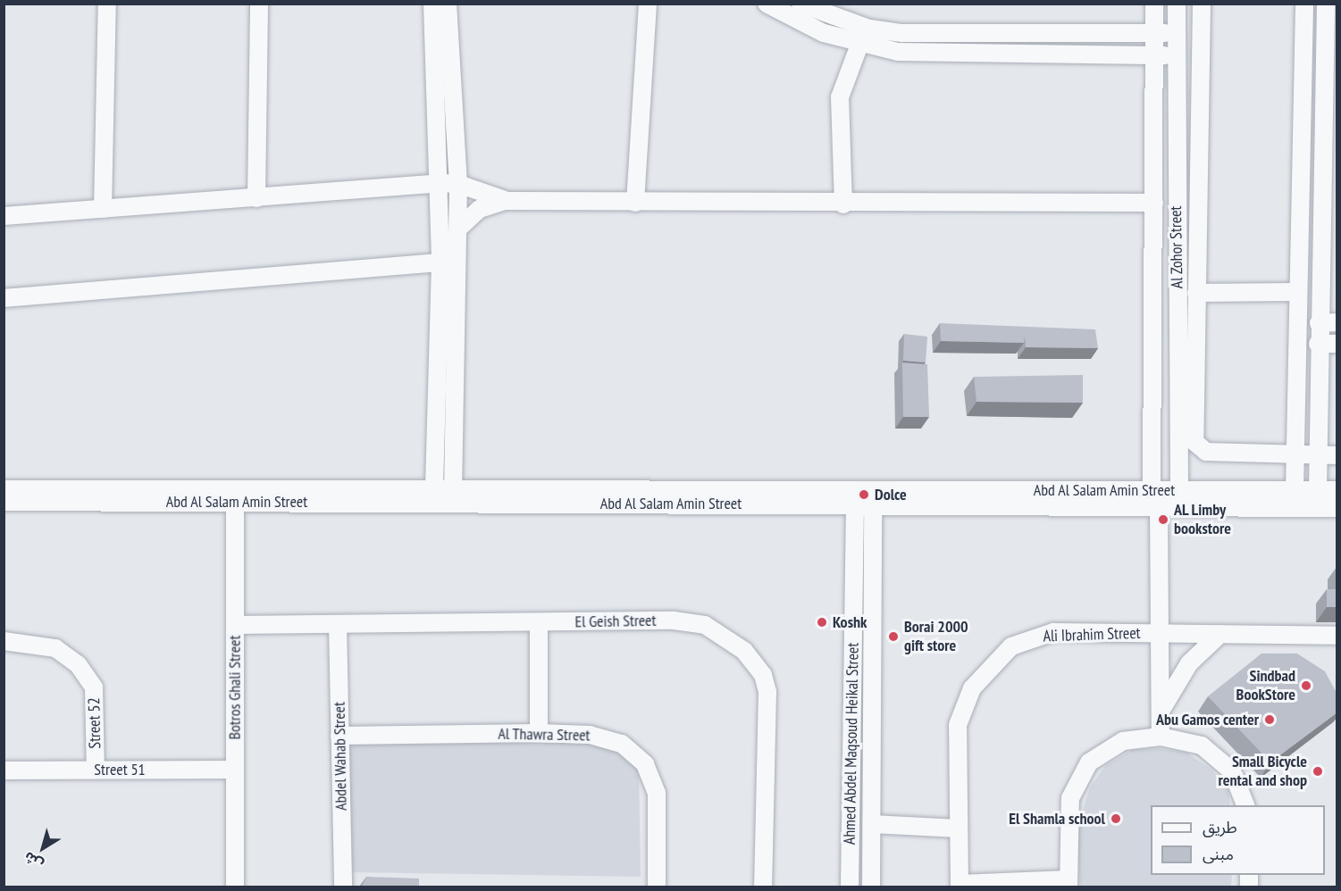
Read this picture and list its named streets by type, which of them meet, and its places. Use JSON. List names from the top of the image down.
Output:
{
  "streets": {
    "street": [
      "Al Zohor Street",
      "Abd Al Salam Amin Street",
      "El Geish Street",
      "Ali Ibrahim Street",
      "Botros Ghali Street",
      "Street 52",
      "Al Thawra Street",
      "Ahmed Abdel Maqsoud Heikal Street",
      "Abdel Wahab Street",
      "Street 51"
    ]
  },
  "crossings": [
    ["Al Zohor Street", "Abd Al Salam Amin Street"],
    ["Abd Al Salam Amin Street", "Botros Ghali Street"],
    ["Abd Al Salam Amin Street", "Ahmed Abdel Maqsoud Heikal Street"],
    ["El Geish Street", "Botros Ghali Street"],
    ["El Geish Street", "Abdel Wahab Street"],
    ["Botros Ghali Street", "Street 51"],
    ["Street 52", "Street 51"],
    ["Al Thawra Street", "Abdel Wahab Street"]
  ],
  "places": [
    "Dolce",
    "AL Limby bookstore",
    "Koshk",
    "Borai 2000 gift store",
    "Sindbad BookStore",
    "Abu Gamos center",
    "Small Bicycle rental and shop",
    "El Shamla school"
  ],
  "legend": ["طريق", "مبنى"],
  "north": "bottom left"
}
